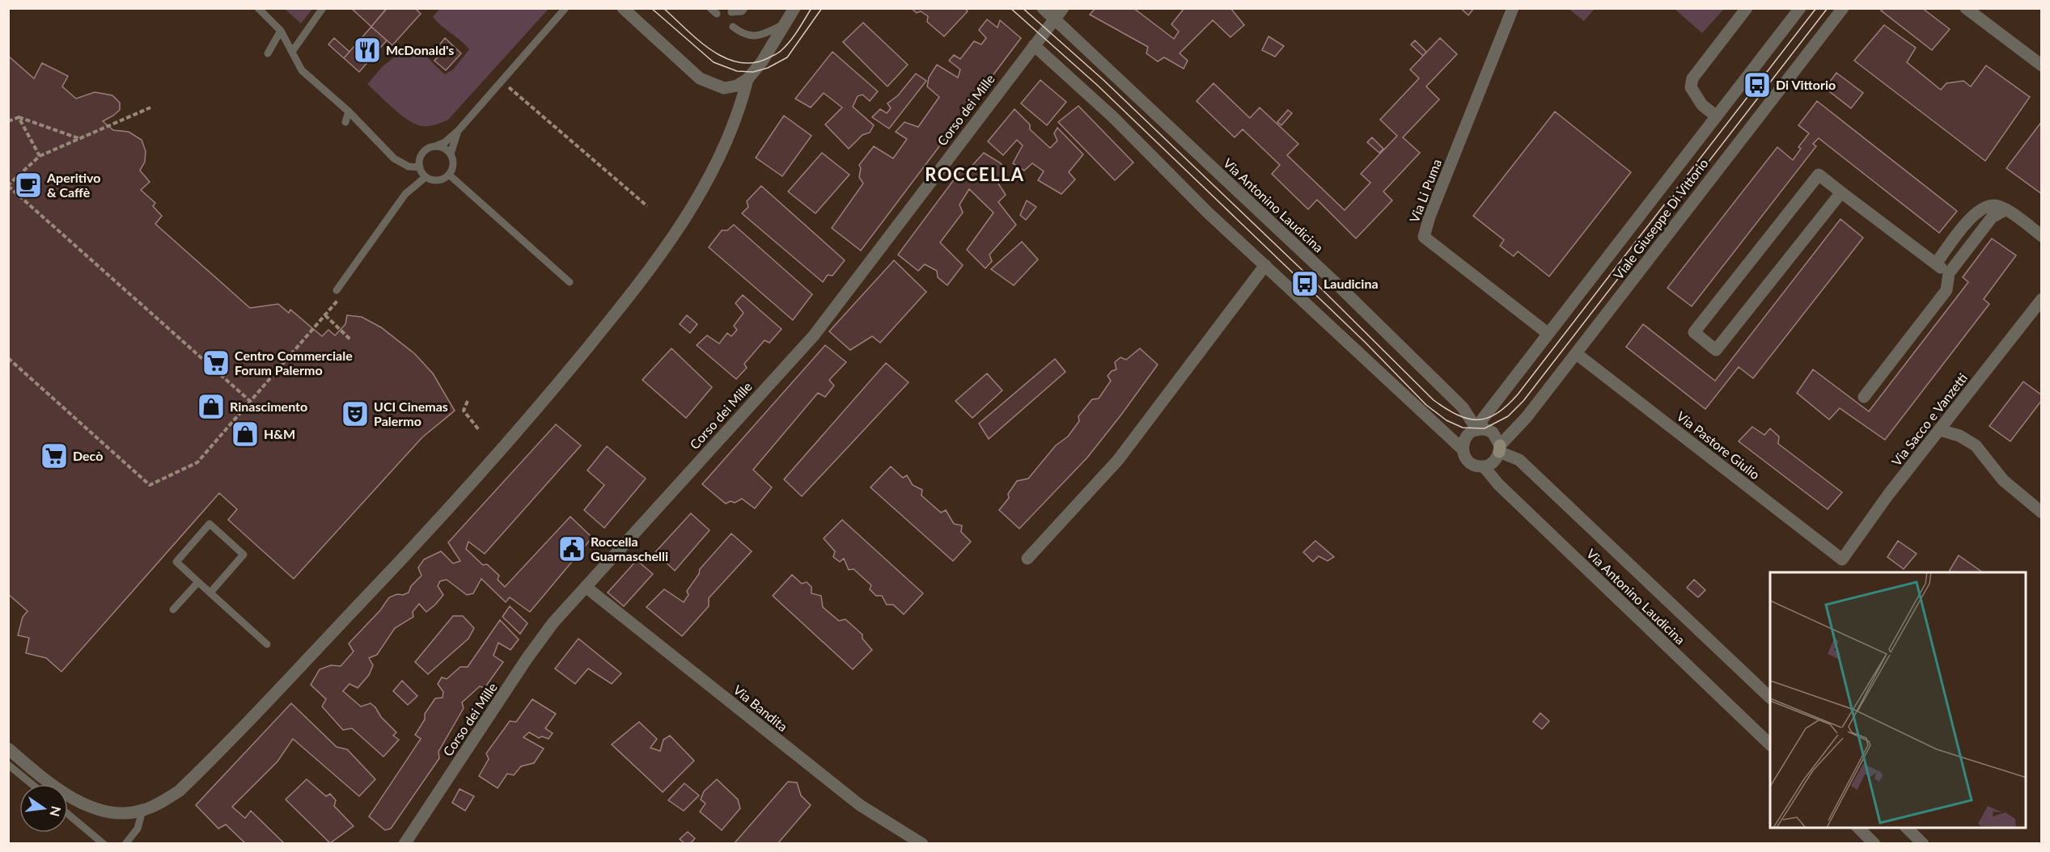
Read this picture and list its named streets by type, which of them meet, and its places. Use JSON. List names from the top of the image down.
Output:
{
  "streets": {
    "street": [
      "Corso dei Mille",
      "Via Li Puma",
      "Via Antonino Laudicina",
      "Viale Giuseppe Di Vittorio",
      "Via Sacco e Vanzetti",
      "Via Pastore Giulio",
      "Via Bandita"
    ]
  },
  "crossings": [
    ["Corso dei Mille", "Via Antonino Laudicina"],
    ["Corso dei Mille", "Via Bandita"],
    ["Via Li Puma", "Viale Giuseppe Di Vittorio"],
    ["Via Antonino Laudicina", "Viale Giuseppe Di Vittorio"],
    ["Viale Giuseppe Di Vittorio", "Via Pastore Giulio"],
    ["Via Sacco e Vanzetti", "Via Pastore Giulio"]
  ],
  "districts": ["ROCCELLA"],
  "places": {
    "restaurant": ["McDonald's"],
    "bus stop": ["Di Vittorio", "Laudicina"],
    "cafe": ["Aperitivo & Caffè"],
    "supermarket": ["Centro Commerciale Forum Palermo", "Decò"],
    "shop": ["Rinascimento", "H&M"],
    "theatre": ["UCI Cinemas Palermo"],
    "public building": ["Roccella Guarnaschelli"]
  },
  "north": "right"
}
